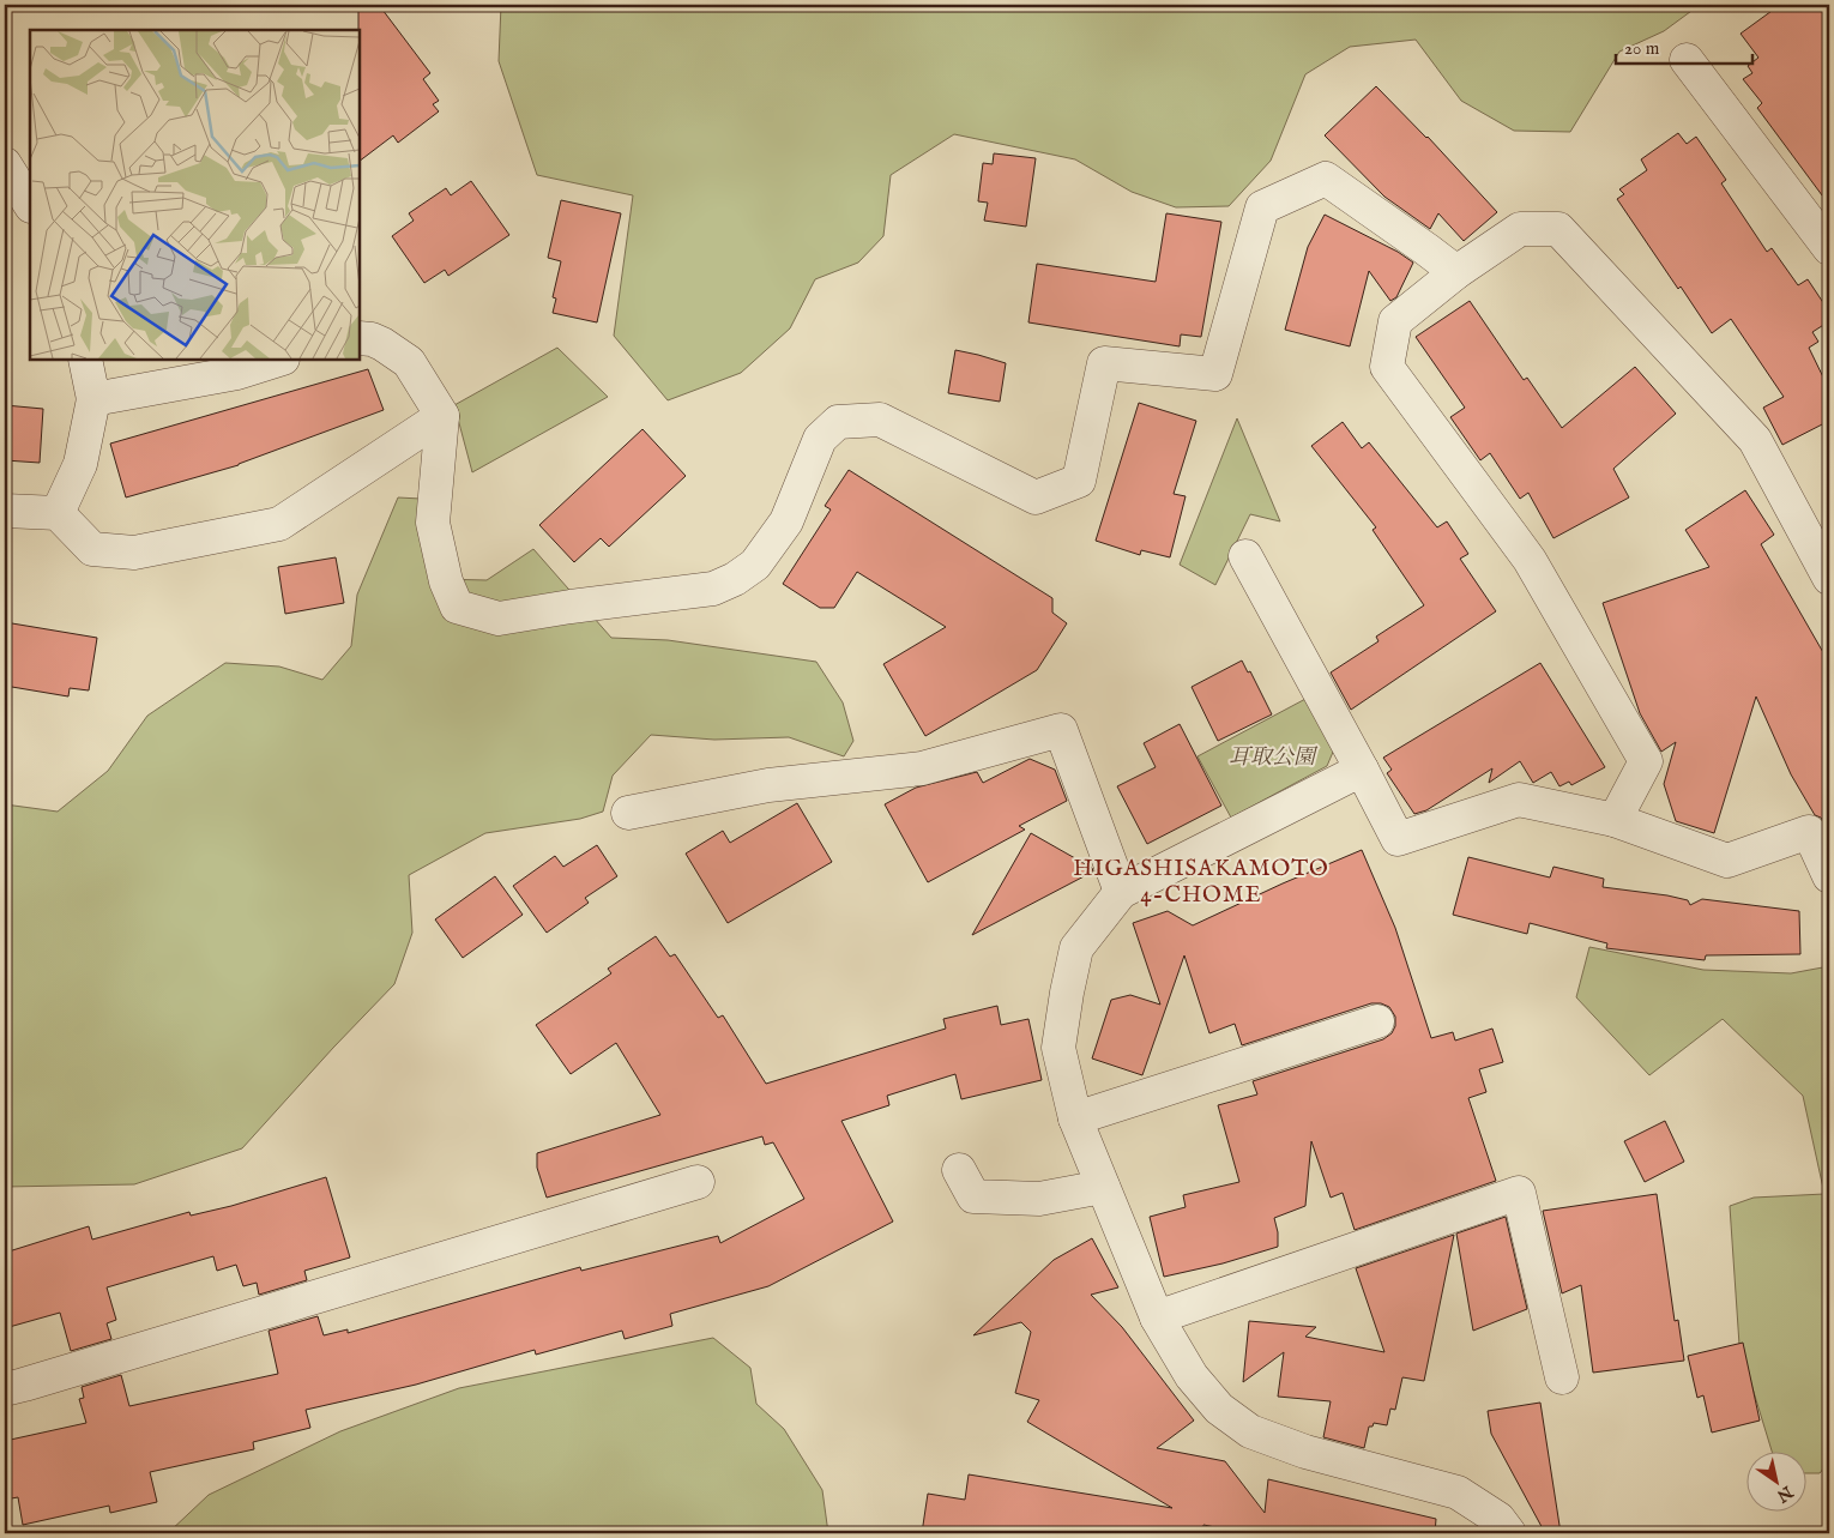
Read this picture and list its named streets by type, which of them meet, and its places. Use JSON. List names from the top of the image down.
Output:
{
  "districts": ["HIGASHISAKAMOTO 4-CHOME"],
  "parks": ["耳取公園"],
  "scale_bar": "20 m",
  "north": "bottom right"
}
